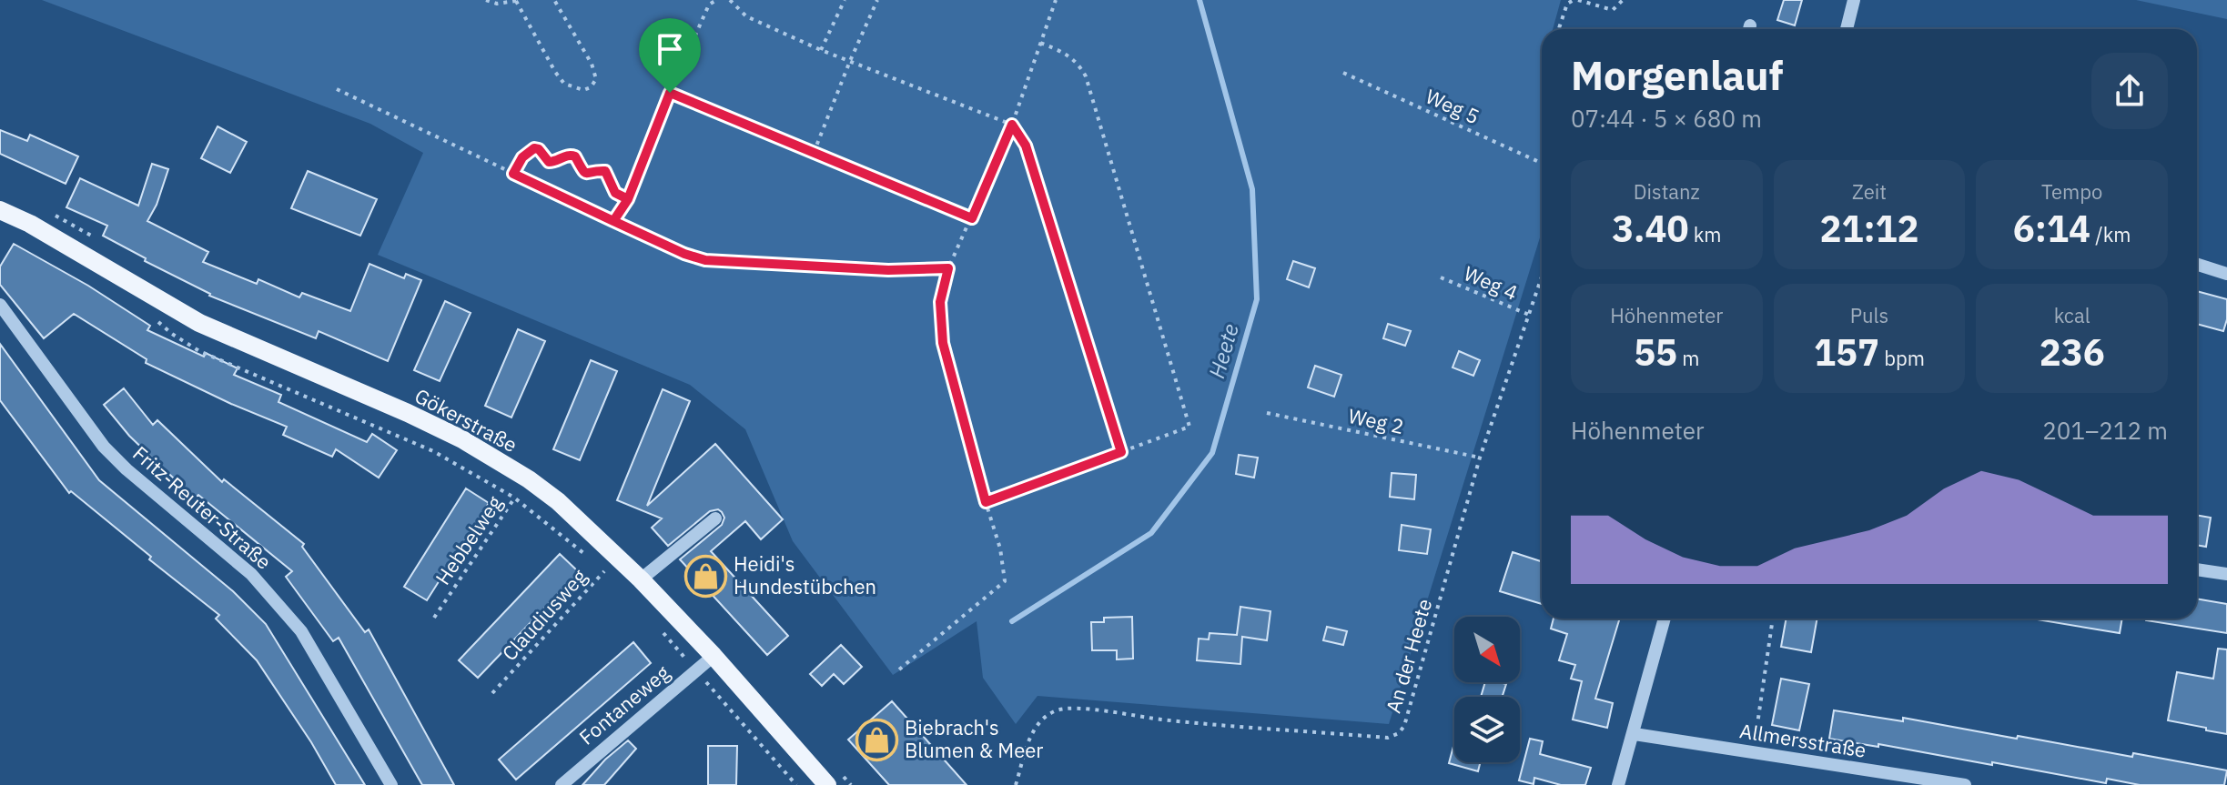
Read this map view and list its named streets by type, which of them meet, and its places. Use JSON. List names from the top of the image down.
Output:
{
  "streets": {
    "main road": ["Gökerstraße"],
    "street": ["Fritz-Reuter-Straße", "Fontaneweg", "Allmersstraße"],
    "path": [
      "Weg 5",
      "Weg 4",
      "Weg 2",
      "Hebbelweg",
      "Claudiusweg",
      "An der Heete"
    ]
  },
  "crossings": [
    ["Weg 4", "An der Heete"],
    ["Gökerstraße", "Hebbelweg"],
    ["Gökerstraße", "Claudiusweg"],
    ["Gökerstraße", "Fontaneweg"],
    ["Weg 2", "An der Heete"]
  ],
  "water": ["Heete"],
  "places": {
    "shop": ["Heidi's Hundestübchen", "Biebrach's Blumen & Meer"]
  },
  "north": "bottom right",
  "page": {
    "heading": ["Morgenlauf", "07:44 · 5 × 680 m"],
    "stats": [
      ["Distanz", "3.40 km"],
      ["Zeit", "21:12"],
      ["Tempo", "6:14 /km"],
      ["Höhenmeter", "55 m"],
      ["Puls", "157 bpm"],
      ["kcal", "236"]
    ],
    "chart": ["Höhenmeter", "201–212 m"]
  }
}
